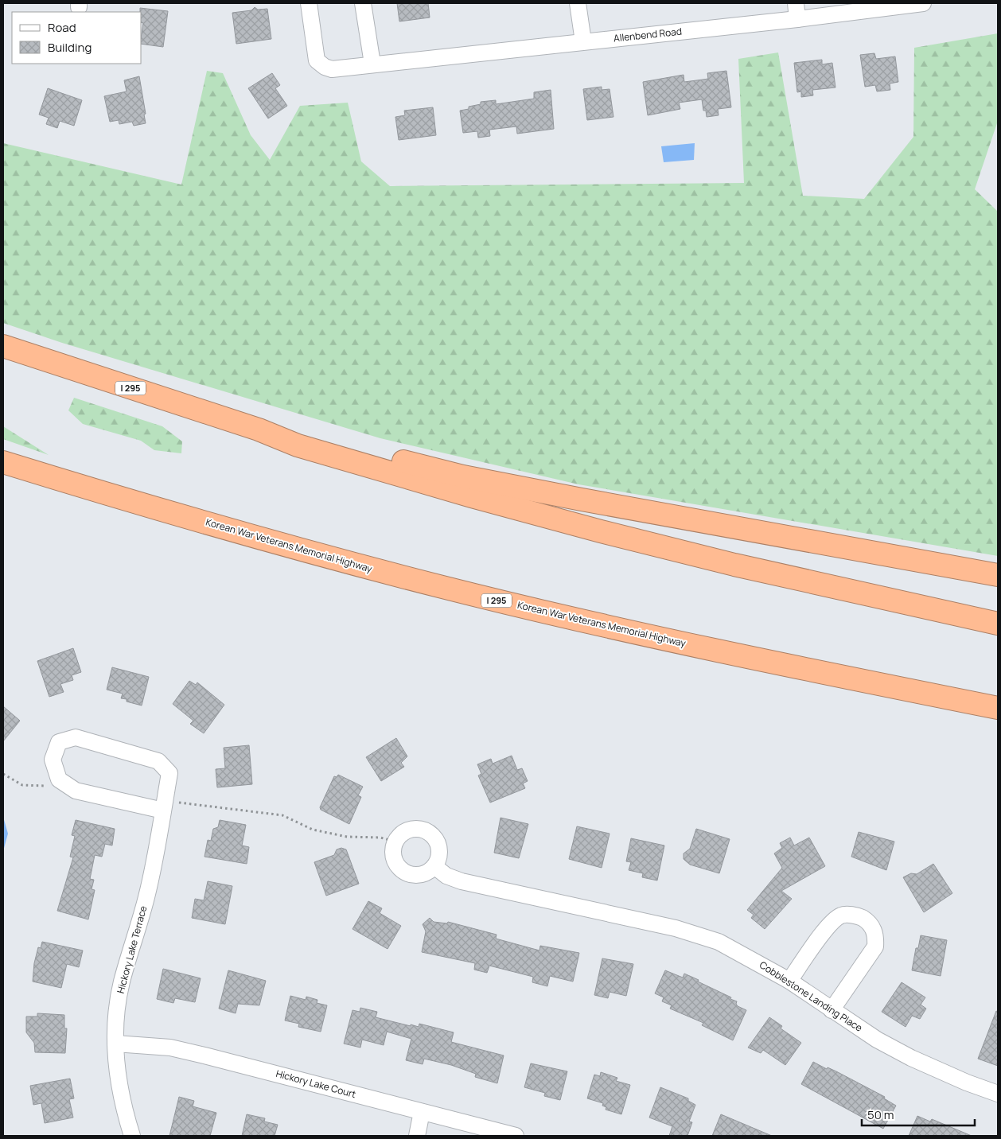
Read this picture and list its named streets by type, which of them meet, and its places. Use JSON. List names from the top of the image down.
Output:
{
  "streets": {
    "highway": ["I 295", "Korean War Veterans Memorial Highway"],
    "street": [
      "Allenbend Road",
      "Hickory Lake Terrace",
      "Cobblestone Landing Place",
      "Hickory Lake Court"
    ]
  },
  "crossings": [
    ["Hickory Lake Terrace", "Hickory Lake Court"]
  ],
  "legend": ["Road", "Building"],
  "scale_bar": "50 m"
}
